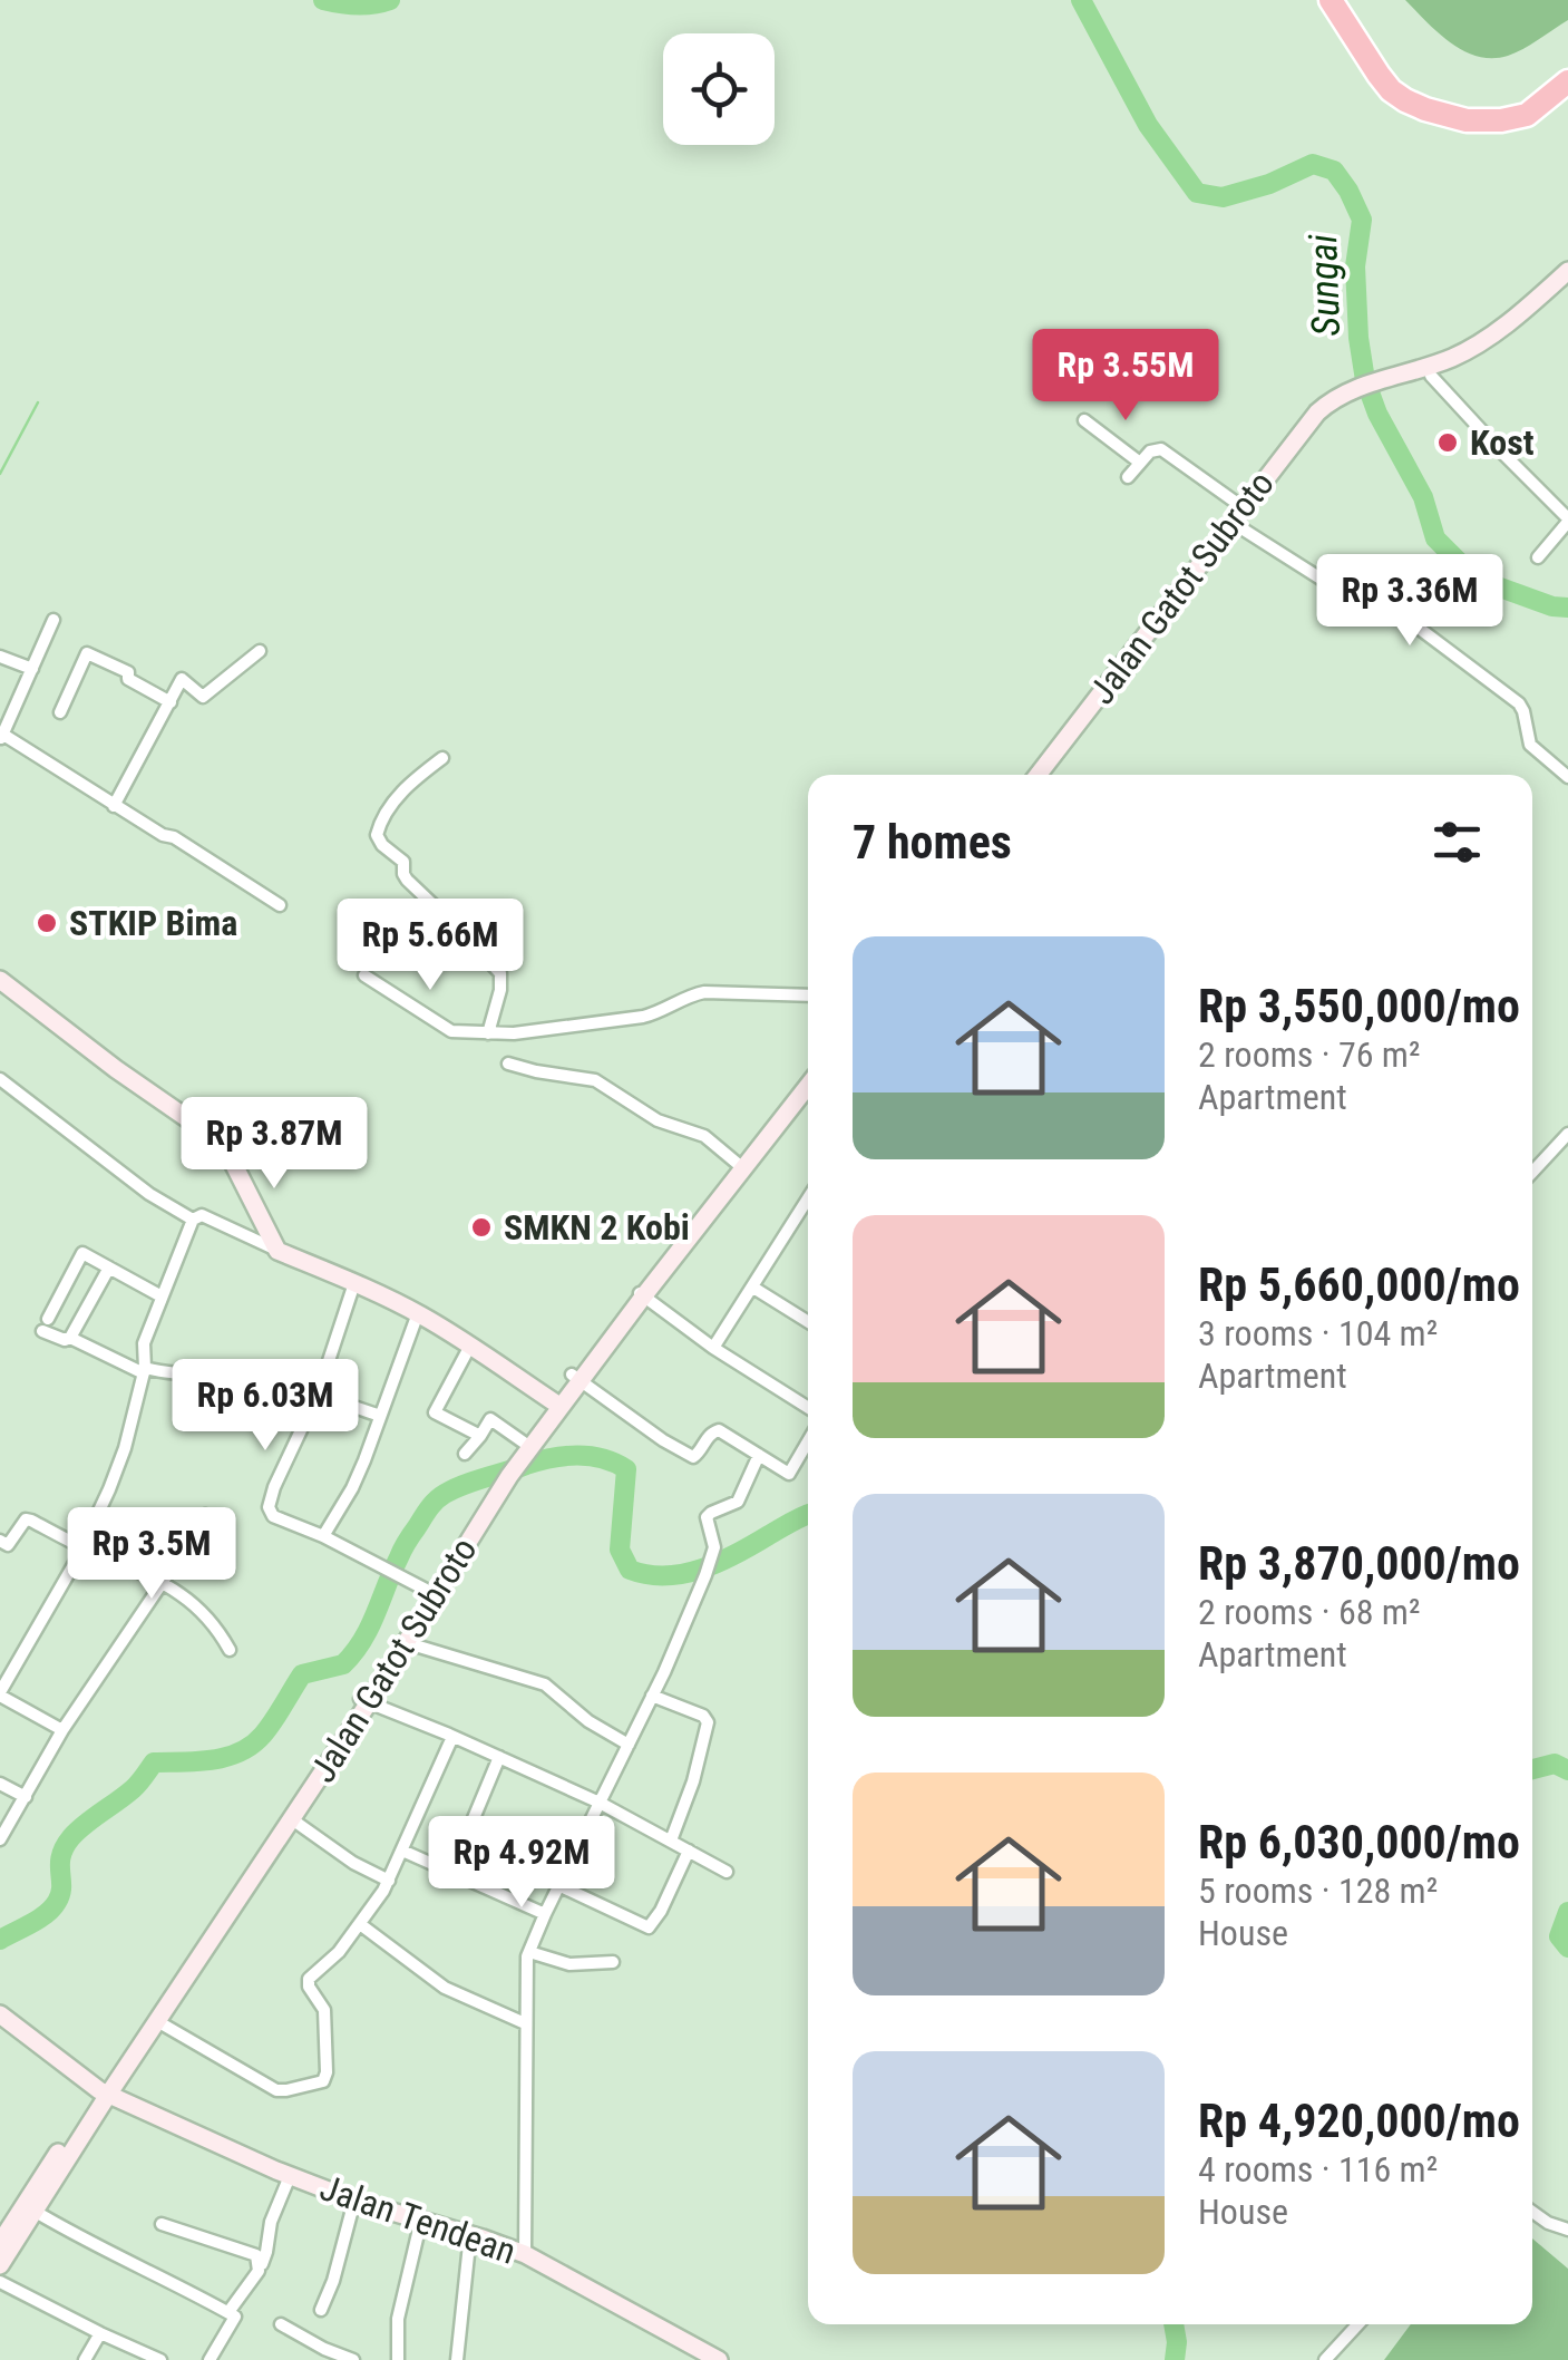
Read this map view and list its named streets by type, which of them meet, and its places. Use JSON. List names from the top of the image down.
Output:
{
  "streets": {
    "street": ["Jalan Gatot Subroto", "Jalan Tendean"]
  },
  "crossings": [
    ["Jalan Gatot Subroto", "Jalan Tendean"]
  ],
  "water": ["Sungai"],
  "places": ["Kost", "STKIP Bima", "SMKN 2 Kobi"],
  "page": {
    "price": [
      "Rp 3.55M",
      "Rp 3.36M",
      "Rp 5.66M",
      "Rp 3.87M",
      "Rp 6.03M",
      "Rp 3.5M",
      "Rp 4.92M"
    ],
    "heading": "7 homes",
    "list": [
      {
        "name": "Rp 3,550,000/mo",
        "note": "2 rooms · 76 m² · Apartment"
      },
      {
        "name": "Rp 5,660,000/mo",
        "note": "3 rooms · 104 m² · Apartment"
      },
      {
        "name": "Rp 3,870,000/mo",
        "note": "2 rooms · 68 m² · Apartment"
      },
      {
        "name": "Rp 6,030,000/mo",
        "note": "5 rooms · 128 m² · House"
      },
      {
        "name": "Rp 4,920,000/mo",
        "note": "4 rooms · 116 m² · House"
      }
    ]
  }
}
